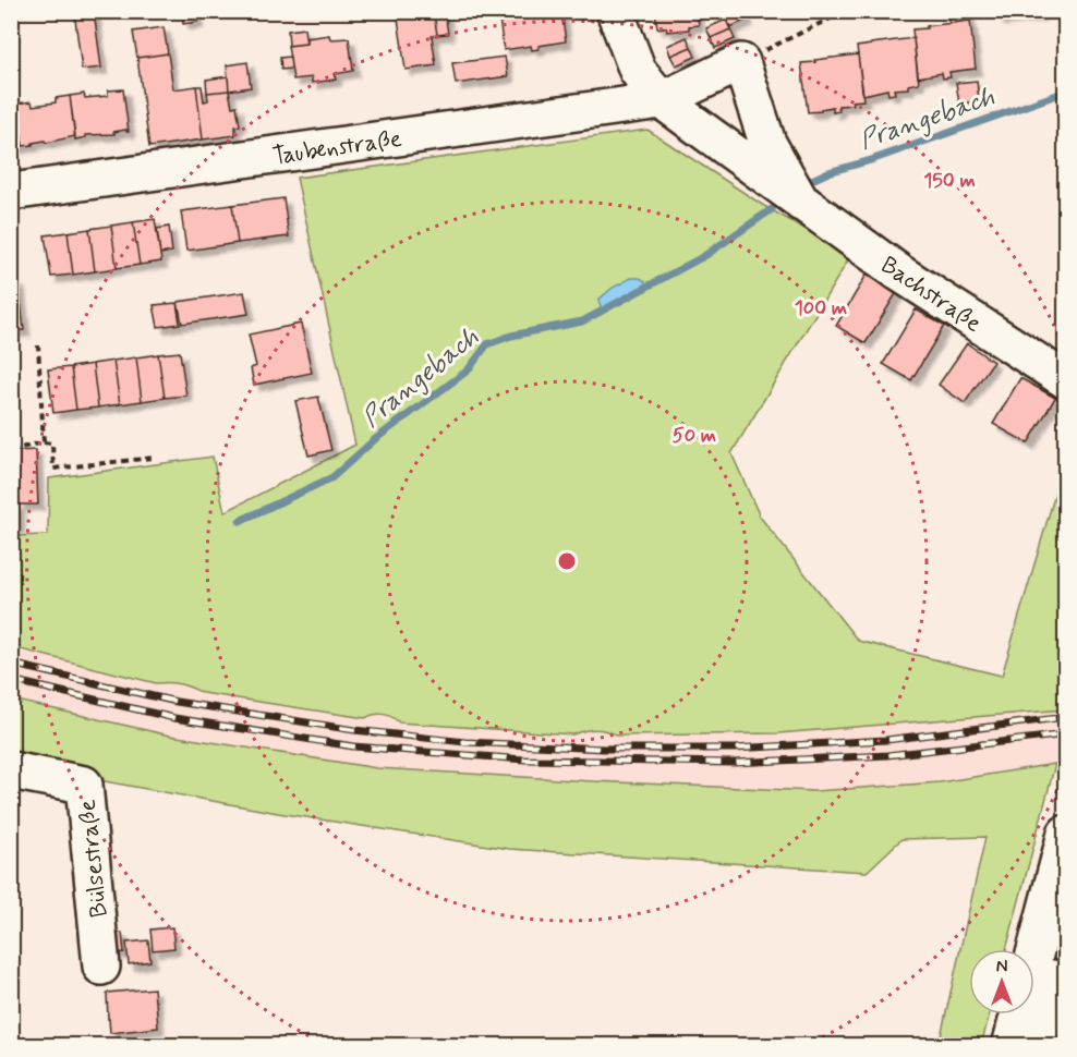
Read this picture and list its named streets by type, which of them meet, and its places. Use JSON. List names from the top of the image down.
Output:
{
  "streets": {
    "main road": ["Taubenstraße", "Bachstraße", "Bülsestraße"]
  },
  "crossings": [
    ["Taubenstraße", "Bachstraße"]
  ],
  "water": ["Prangebach"],
  "north": "top",
  "rings": ["150 m", "100 m", "50 m"]
}
